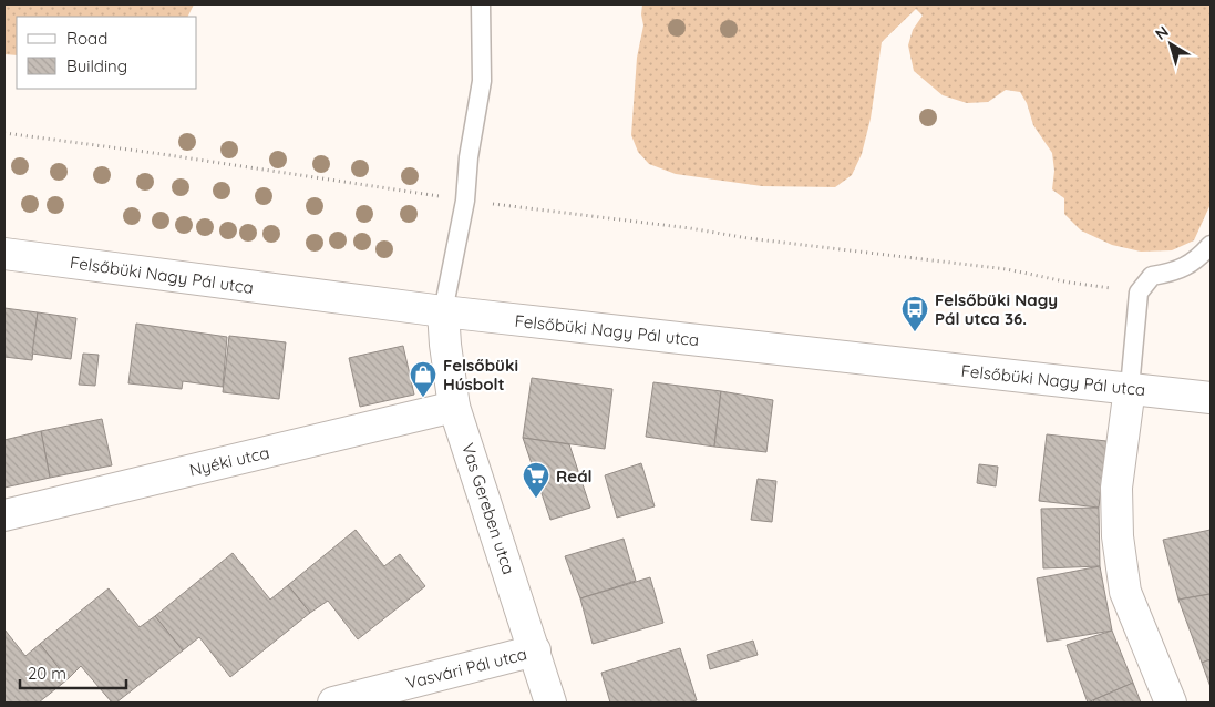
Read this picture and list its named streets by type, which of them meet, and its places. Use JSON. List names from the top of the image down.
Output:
{
  "streets": {
    "street": [
      "Felsőbüki Nagy Pál utca",
      "Nyéki utca",
      "Vas Gereben utca",
      "Vasvári Pál utca"
    ]
  },
  "crossings": [
    ["Felsőbüki Nagy Pál utca", "Vas Gereben utca"],
    ["Nyéki utca", "Vas Gereben utca"],
    ["Vas Gereben utca", "Vasvári Pál utca"]
  ],
  "places": {
    "bus stop": ["Felsőbüki Nagy Pál utca 36."],
    "shop": ["Felsőbüki Húsbolt"],
    "supermarket": ["Reál"]
  },
  "legend": ["Road", "Building"],
  "scale_bar": "20 m",
  "north": "top left"
}
